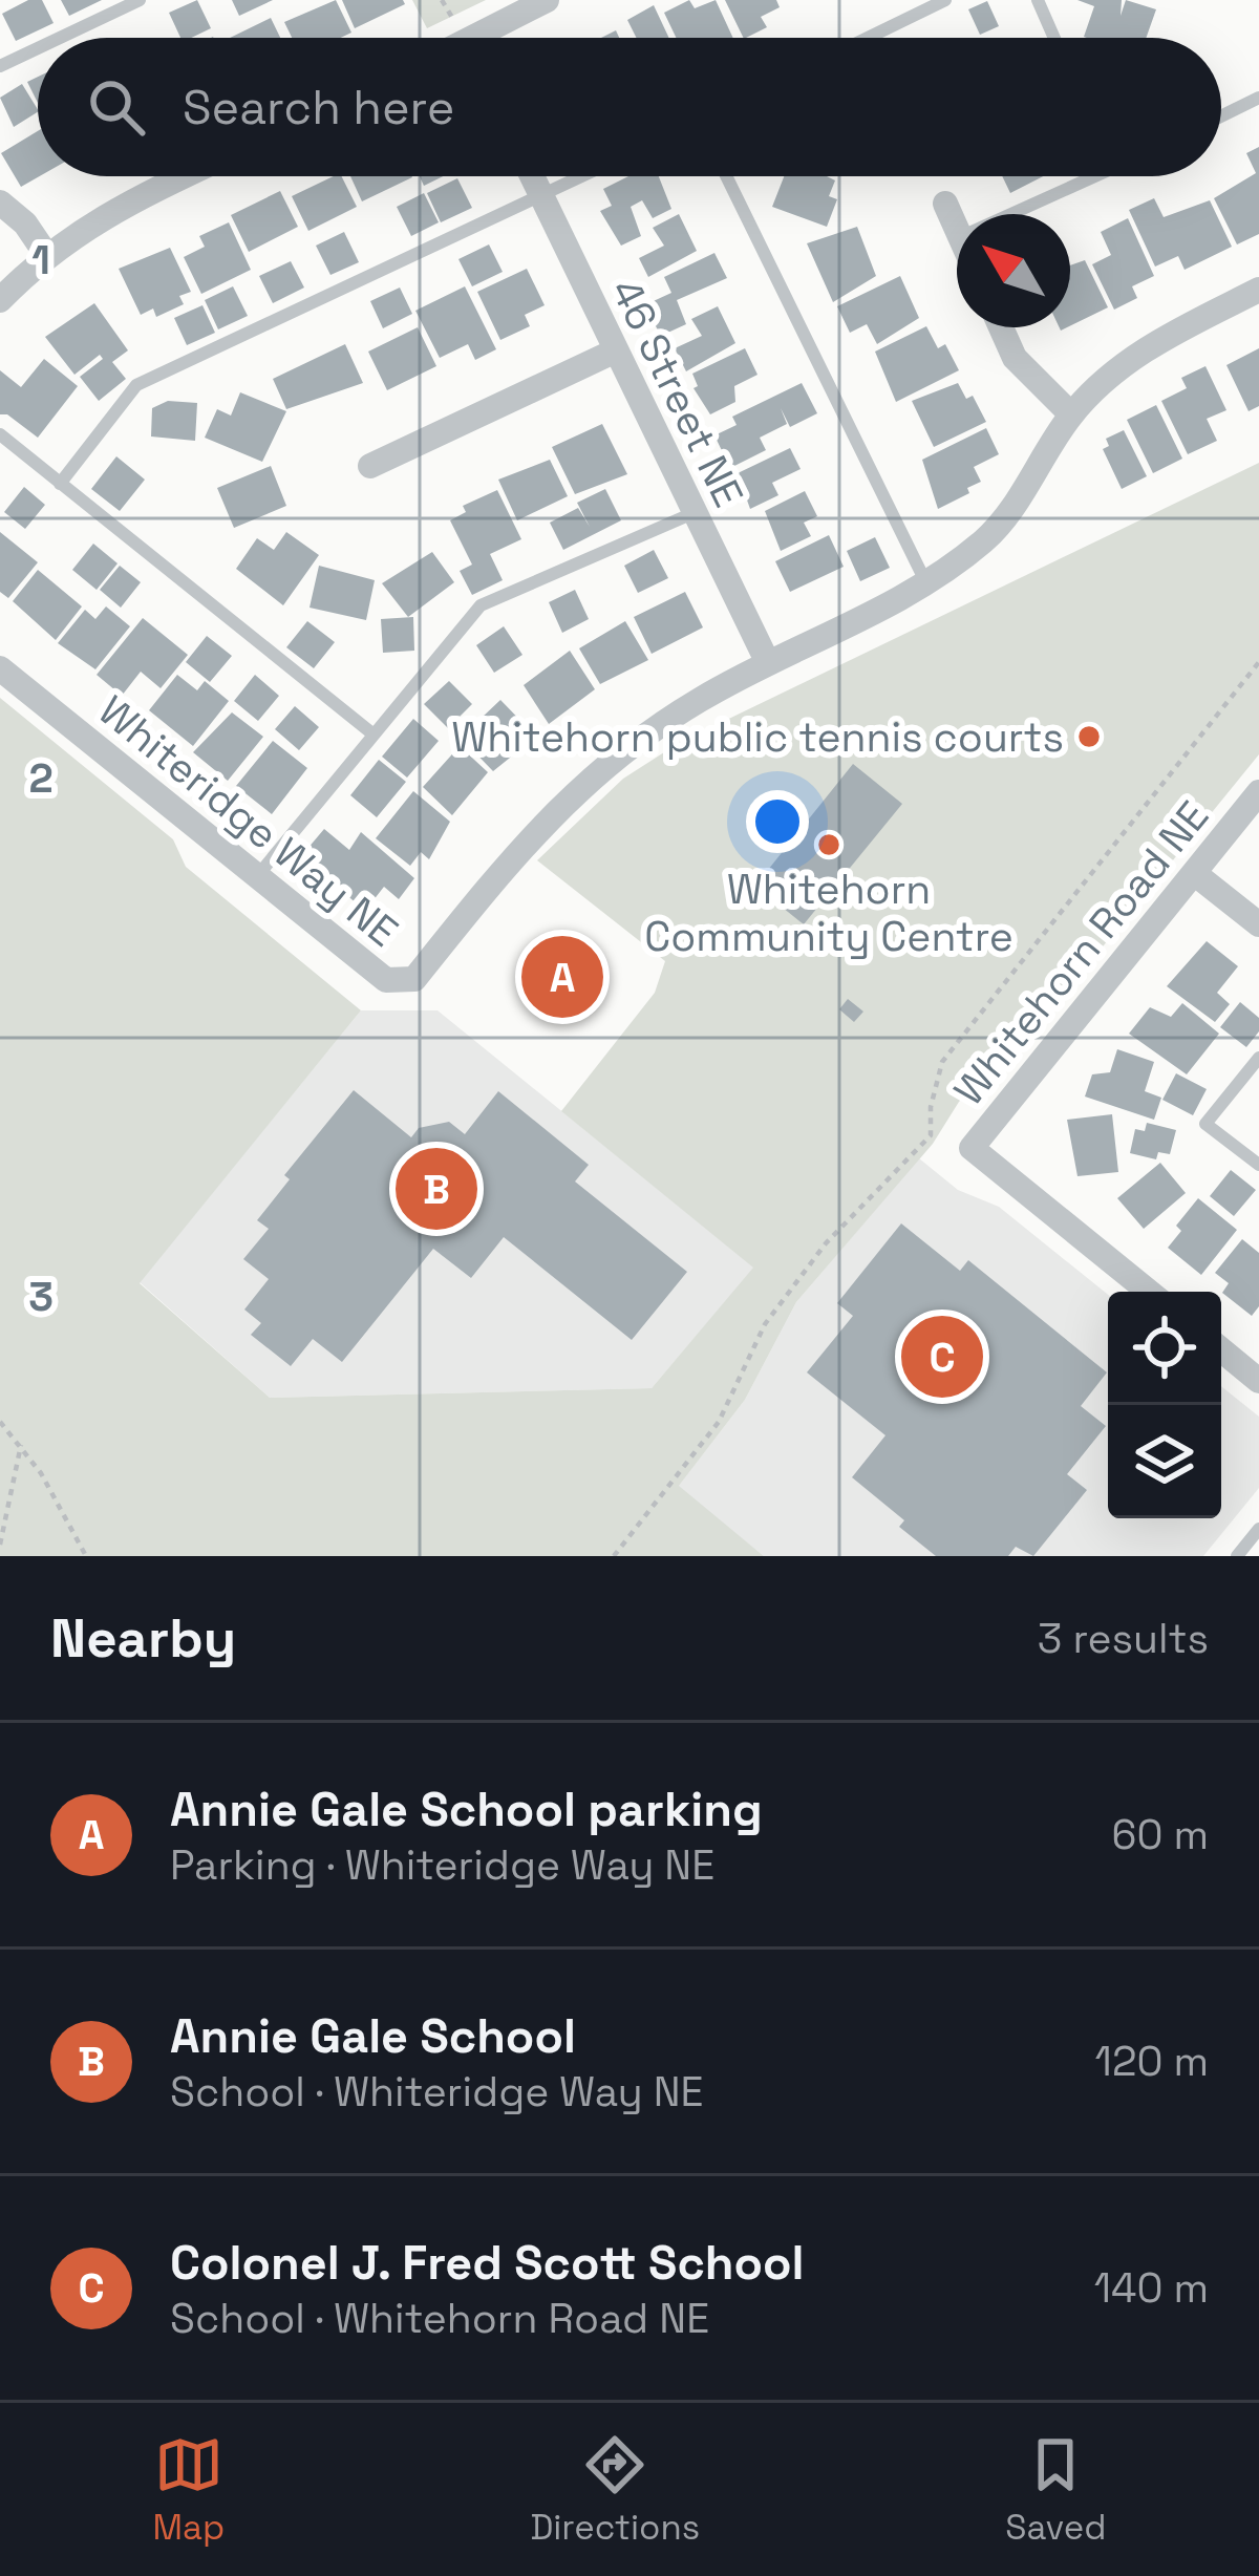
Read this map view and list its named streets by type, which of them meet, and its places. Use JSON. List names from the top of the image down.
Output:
{
  "streets": {
    "street": ["46 Street NE", "Whiteridge Way NE", "Whitehorn Road NE"]
  },
  "crossings": [
    ["46 Street NE", "Whiteridge Way NE"]
  ],
  "places": ["Whitehorn public tennis courts", "Whitehorn Community Centre"],
  "north": "top left",
  "page": {
    "search": "Search here",
    "pins": ["A", "B", "C"],
    "heading": ["Nearby", "3 results"],
    "list": [
      {
        "mark": "A",
        "name": "Annie Gale School parking",
        "note": "Parking · Whiteridge Way NE",
        "value": "60 m"
      },
      {
        "mark": "B",
        "name": "Annie Gale School",
        "note": "School · Whiteridge Way NE",
        "value": "120 m"
      },
      {
        "mark": "C",
        "name": "Colonel J. Fred Scott School",
        "note": "School · Whitehorn Road NE",
        "value": "140 m"
      }
    ],
    "nav": ["Map", "Directions", "Saved"]
  },
  "grid": {
    "rows": ["1", "2", "3"]
  }
}
